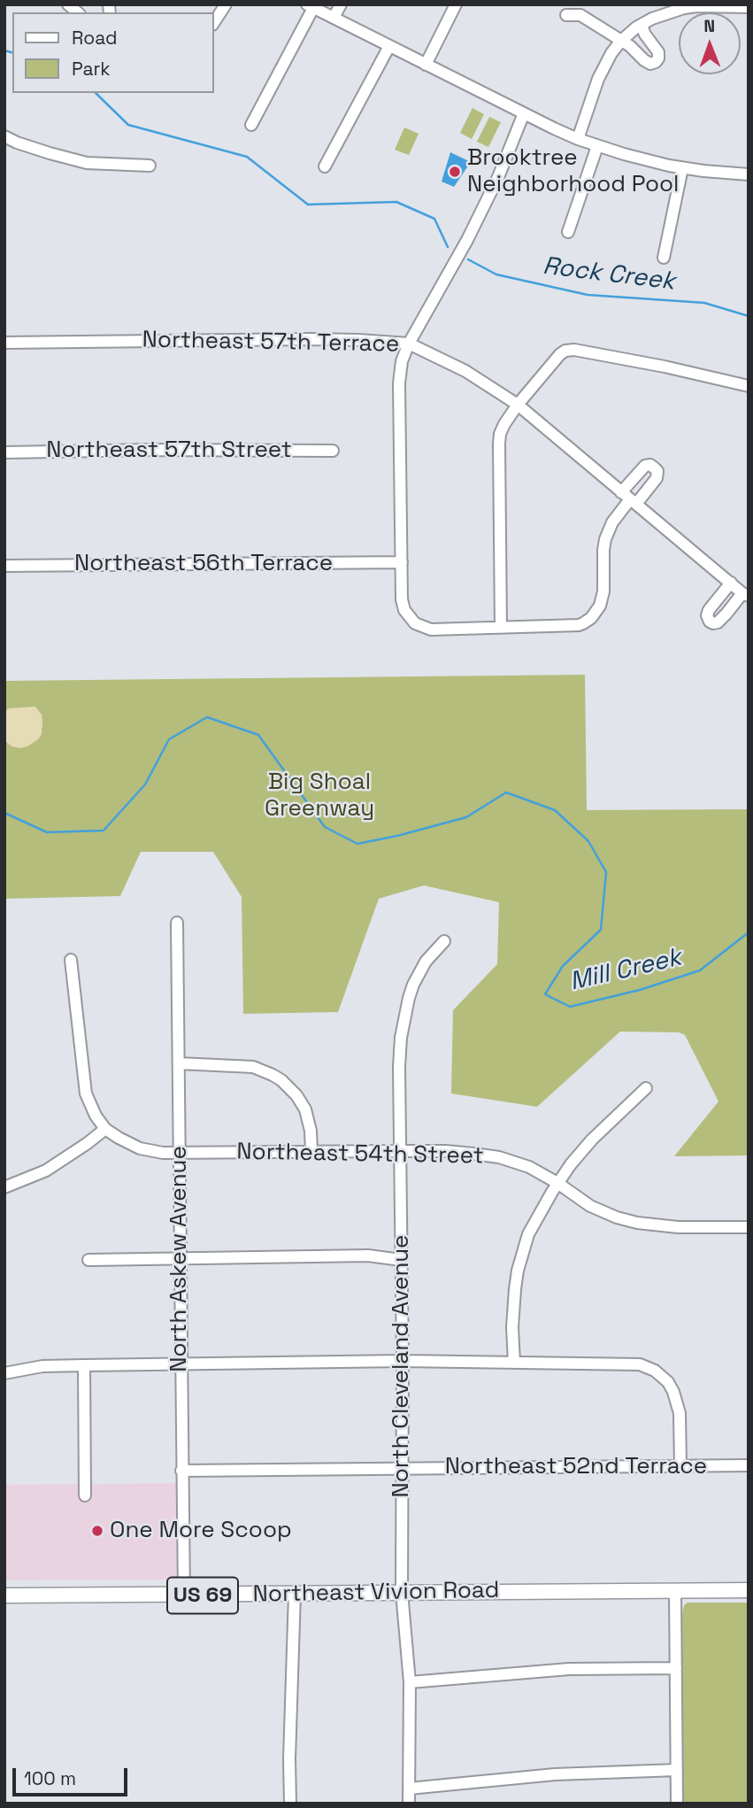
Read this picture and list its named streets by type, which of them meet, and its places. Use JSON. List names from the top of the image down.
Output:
{
  "streets": {
    "main road": ["Northeast Vivion Road", "US 69"],
    "street": [
      "Northeast 57th Terrace",
      "Northeast 57th Street",
      "Northeast 56th Terrace",
      "Northeast 54th Street",
      "North Askew Avenue",
      "North Cleveland Avenue",
      "Northeast 52nd Terrace"
    ]
  },
  "crossings": [
    ["Northeast 54th Street", "North Askew Avenue"],
    ["Northeast 54th Street", "North Cleveland Avenue"],
    ["North Askew Avenue", "Northeast 52nd Terrace"],
    ["North Askew Avenue", "Northeast Vivion Road"],
    ["North Cleveland Avenue", "Northeast 52nd Terrace"],
    ["North Cleveland Avenue", "Northeast Vivion Road"]
  ],
  "water": ["Rock Creek", "Mill Creek"],
  "parks": ["Big Shoal Greenway"],
  "places": ["Brooktree Neighborhood Pool", "One More Scoop"],
  "legend": ["Road", "Park"],
  "scale_bar": "100 m",
  "north": "top"
}
